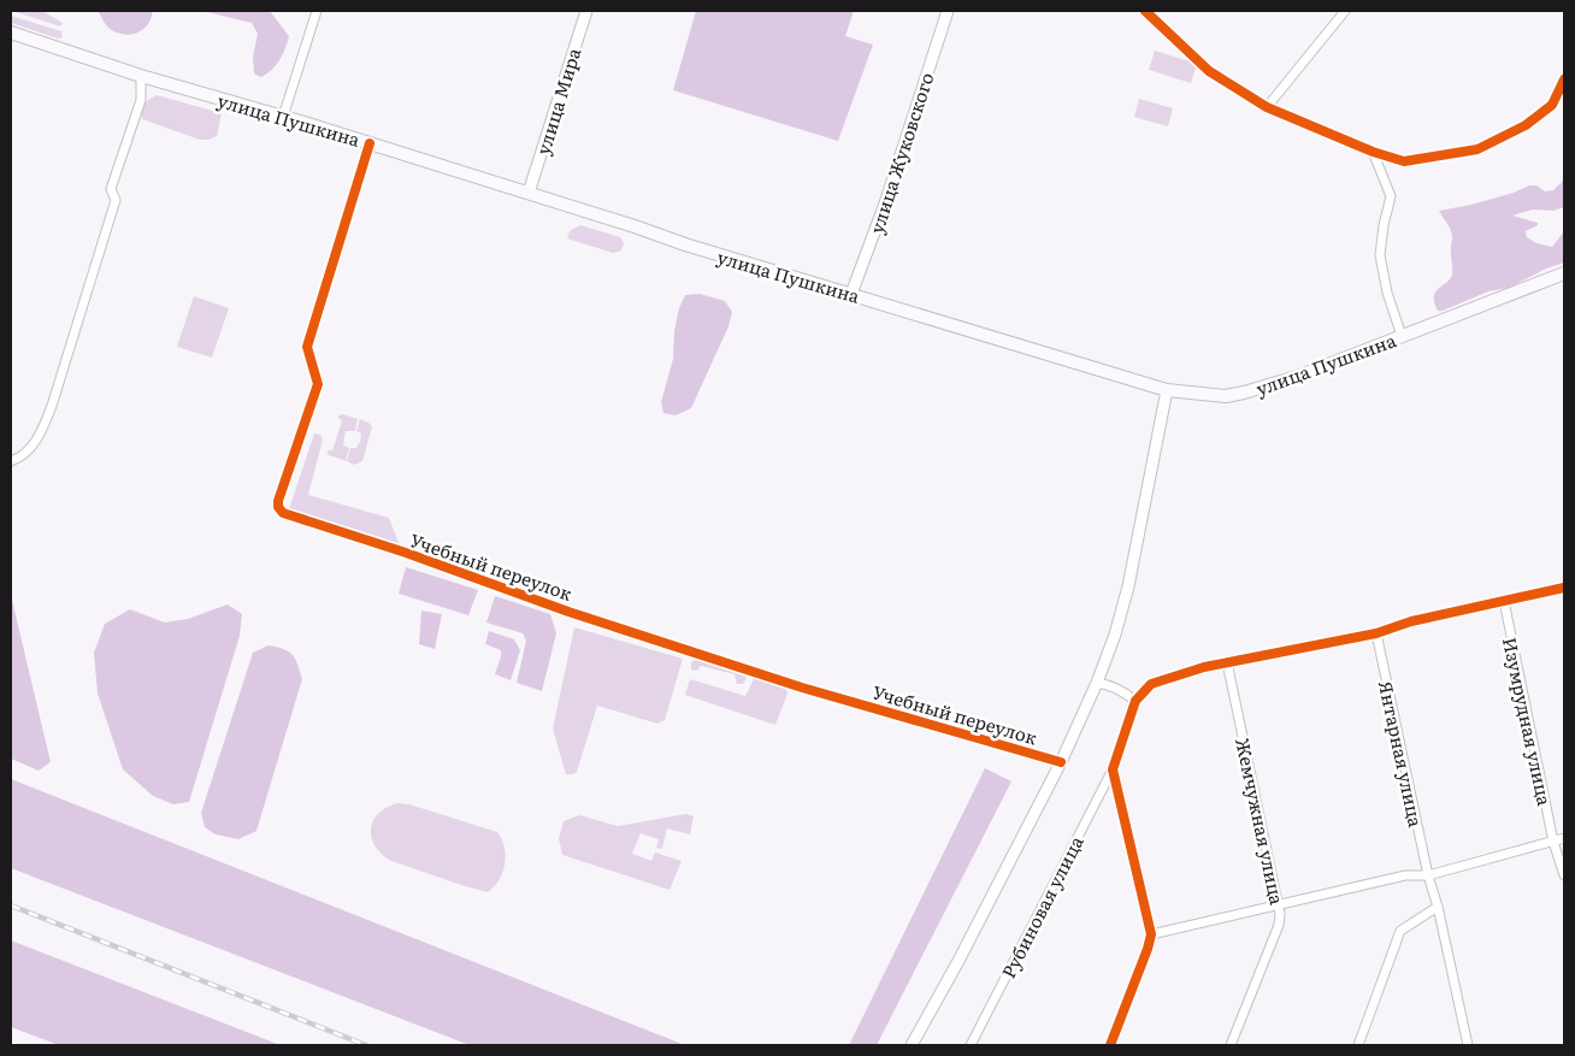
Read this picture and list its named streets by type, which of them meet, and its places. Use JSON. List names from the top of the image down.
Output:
{
  "streets": {
    "main road": ["улица Пушкина"],
    "street": [
      "улица Мира",
      "улица Жуковского",
      "Учебный переулок",
      "Изумрудная улица",
      "Янтарная улица",
      "Жемчужная улица",
      "Рубиновая улица"
    ]
  },
  "crossings": [
    ["улица Мира", "улица Пушкина"],
    ["улица Пушкина", "улица Жуковского"],
    ["улица Пушкина", "Учебный переулок"]
  ]
}
